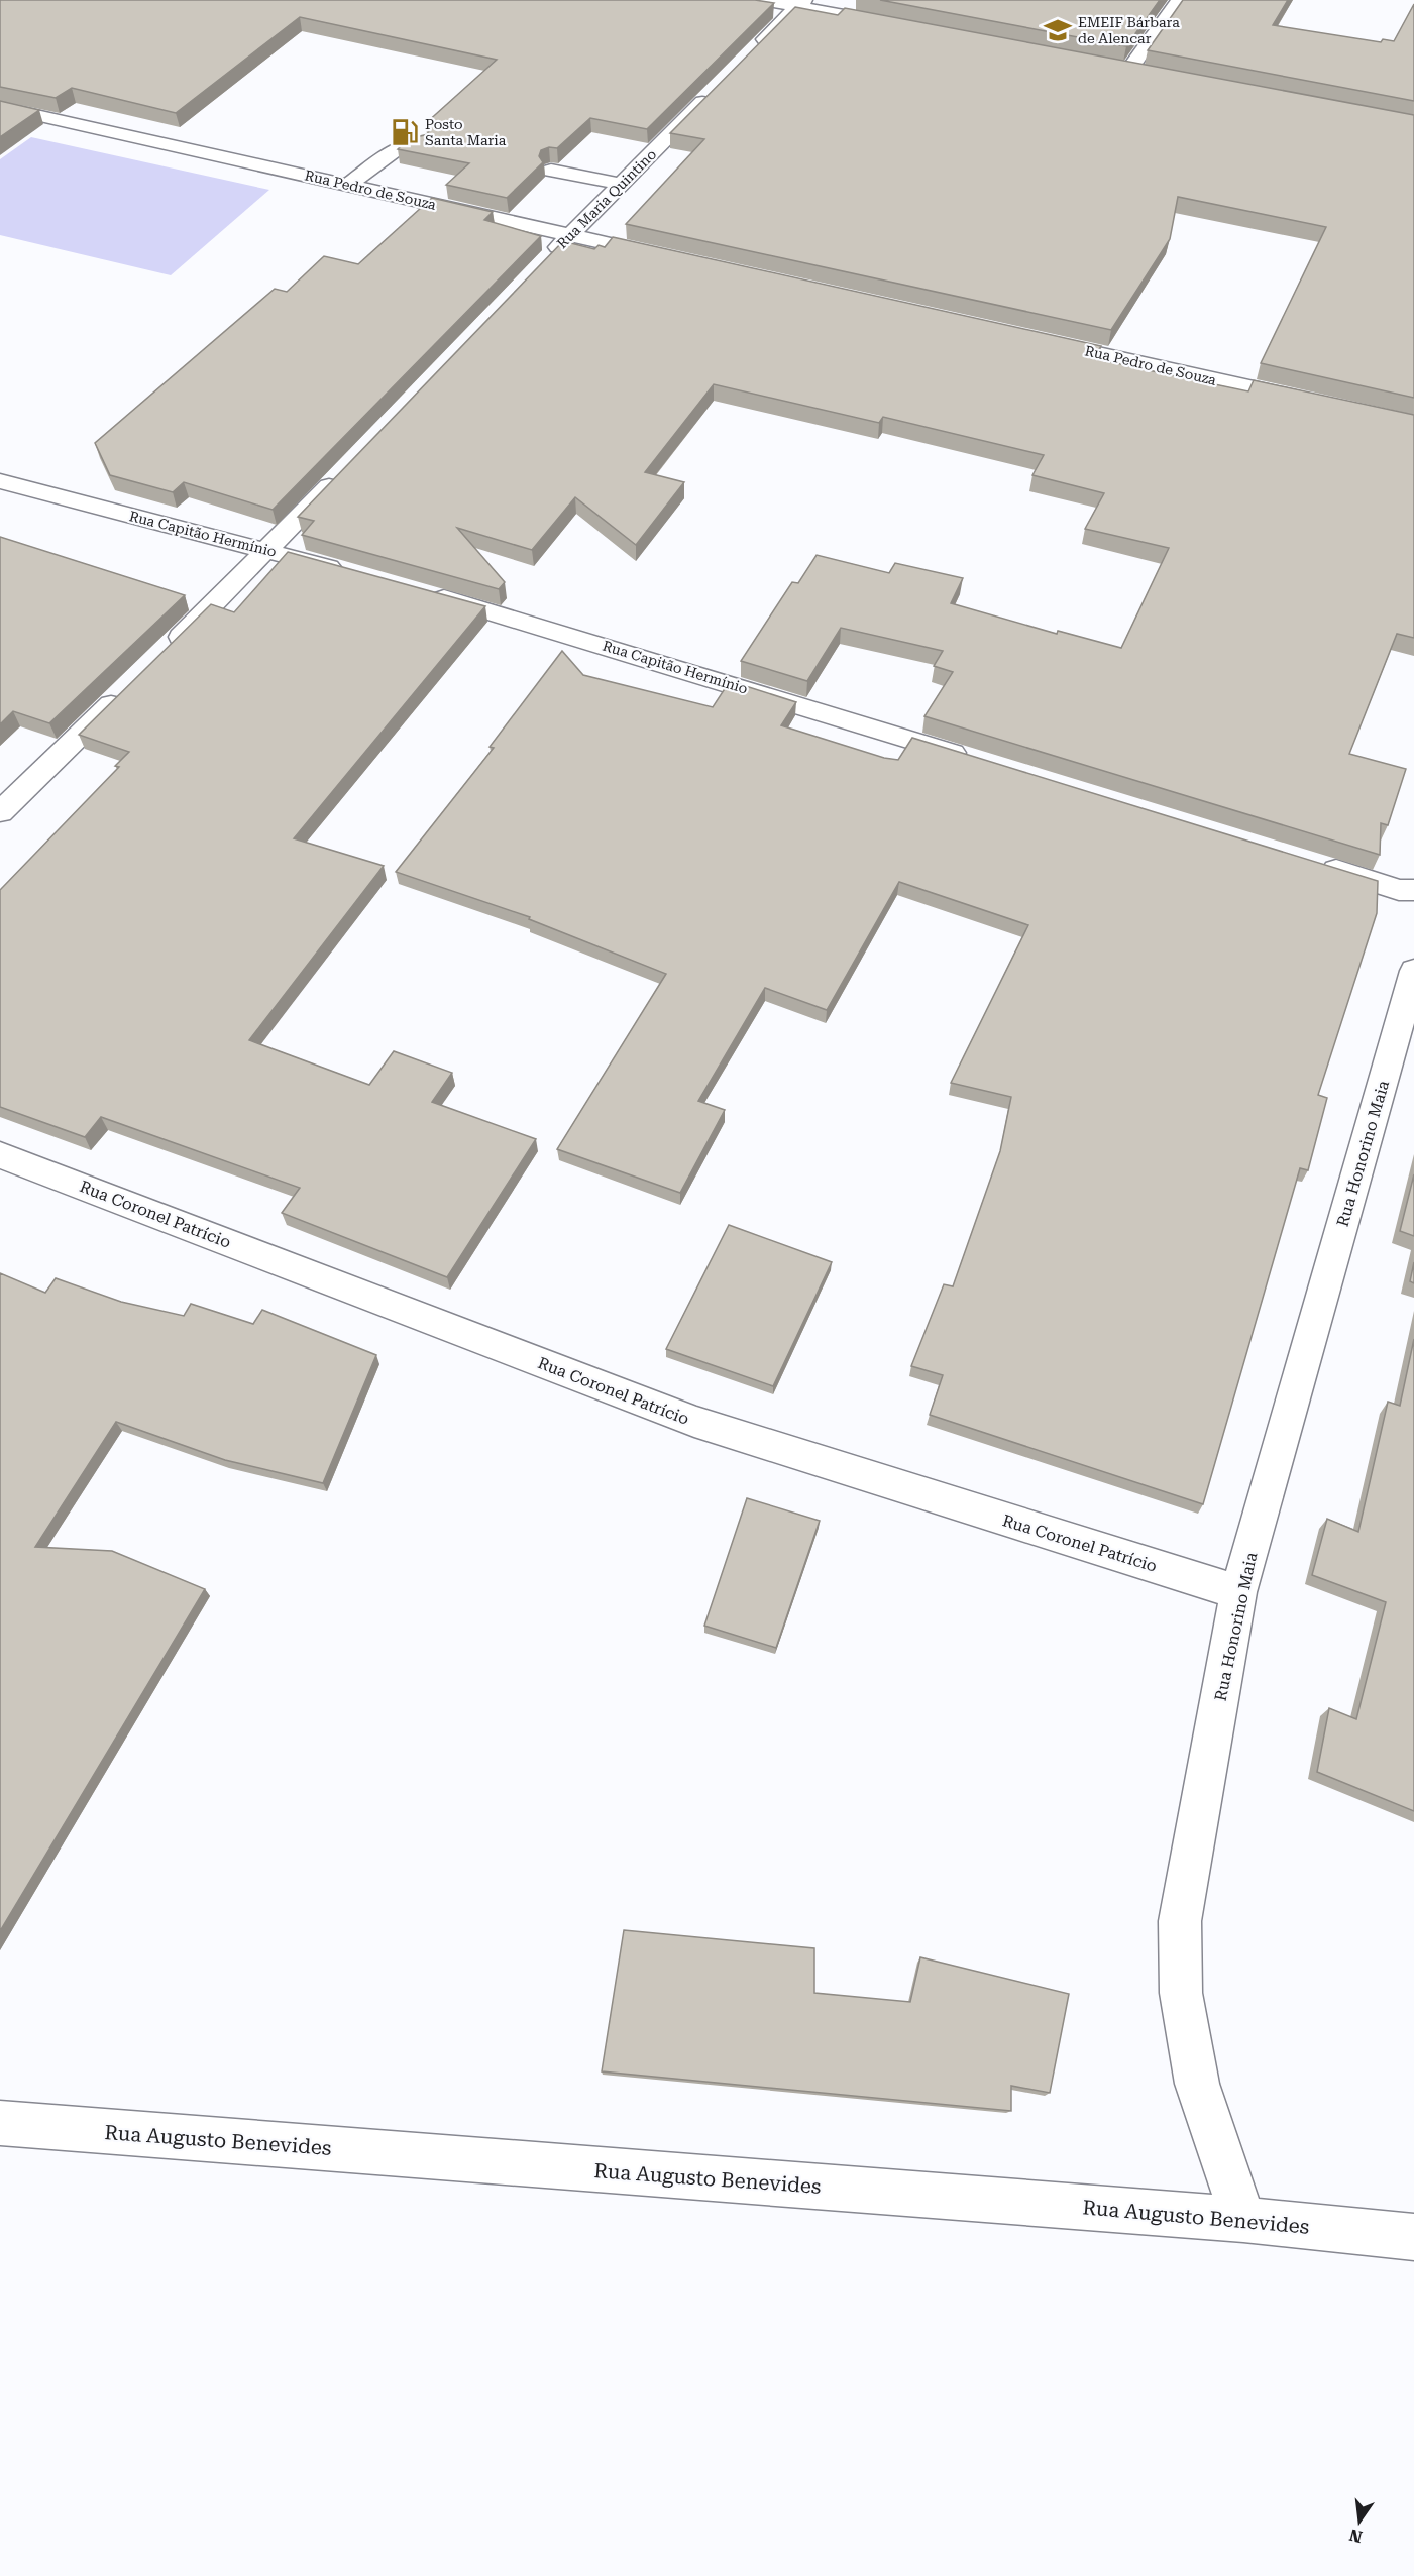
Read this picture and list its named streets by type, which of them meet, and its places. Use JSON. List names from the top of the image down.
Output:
{
  "streets": {
    "street": [
      "Rua Pedro de Souza",
      "Rua Maria Quintino",
      "Rua Capitão Hermínio",
      "Rua Honorino Maia",
      "Rua Coronel Patrício",
      "Rua Augusto Benevides"
    ]
  },
  "crossings": [
    ["Rua Pedro de Souza", "Rua Maria Quintino"],
    ["Rua Honorino Maia", "Rua Coronel Patrício"],
    ["Rua Honorino Maia", "Rua Augusto Benevides"]
  ],
  "places": {
    "school or university": ["EMEIF Bárbara de Alencar"],
    "fuel station": ["Posto Santa Maria"]
  },
  "north": "bottom"
}
